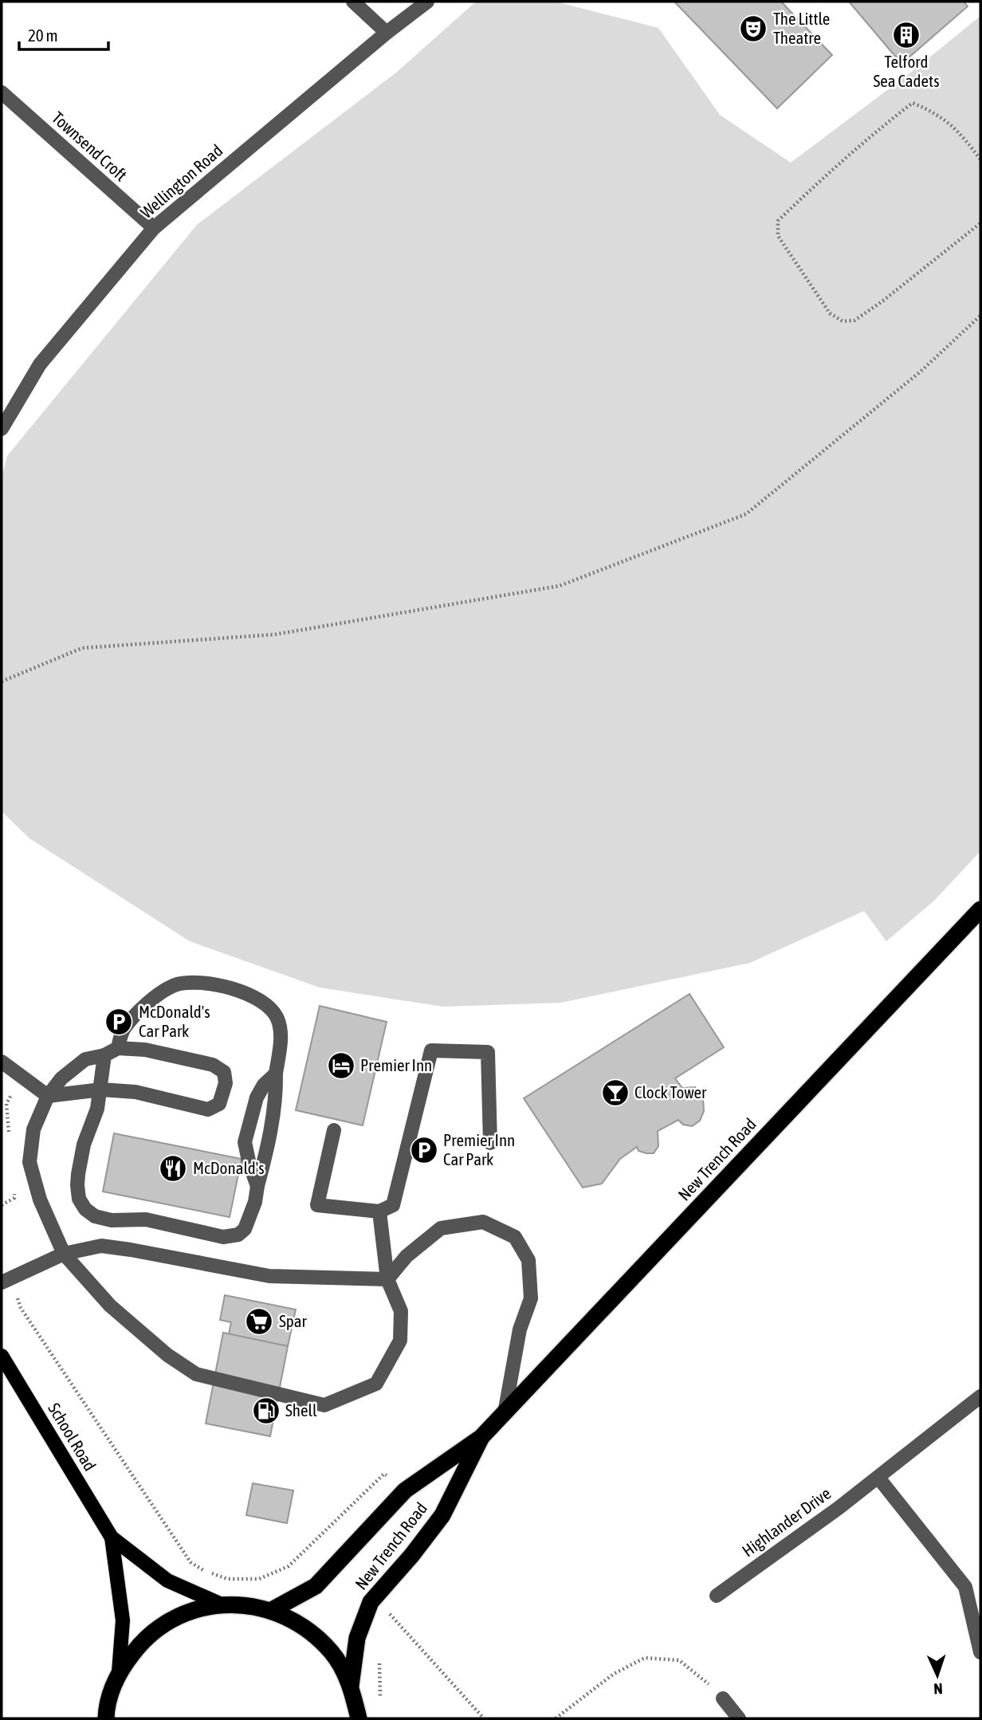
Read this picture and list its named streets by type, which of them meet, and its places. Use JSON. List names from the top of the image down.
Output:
{
  "streets": {
    "highway": ["New Trench Road"],
    "main road": ["School Road"],
    "street": ["Townsend Croft", "Wellington Road", "Highlander Drive"]
  },
  "crossings": [
    ["Townsend Croft", "Wellington Road"]
  ],
  "places": {
    "theatre": ["The Little Theatre"],
    "building": ["Telford Sea Cadets"],
    "parking": ["McDonald's Car Park", "Premier Inn Car Park"],
    "hotel": ["Premier Inn"],
    "bar": ["Clock Tower"],
    "restaurant": ["McDonald's"],
    "supermarket": ["Spar"],
    "fuel station": ["Shell"]
  },
  "scale_bar": "20 m",
  "north": "bottom"
}
